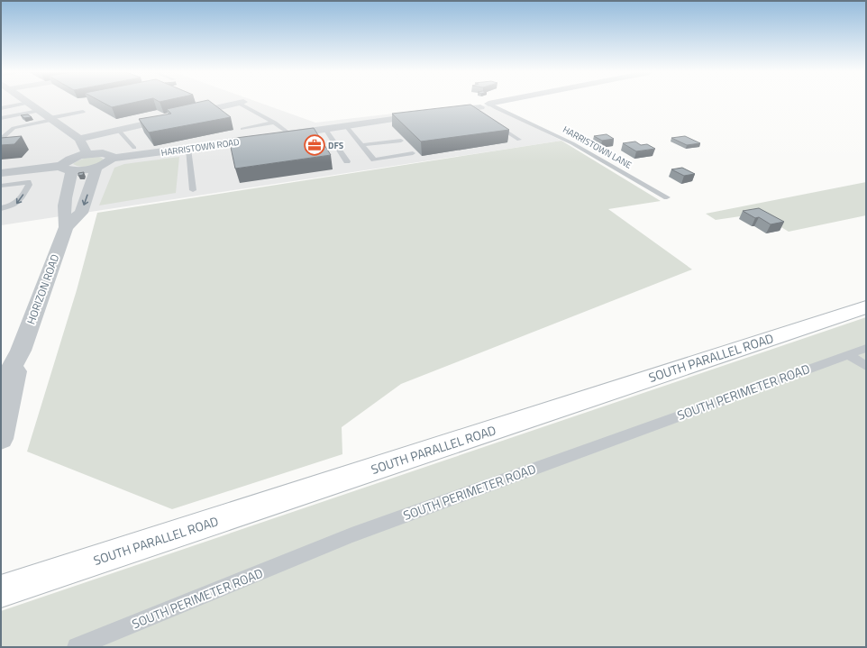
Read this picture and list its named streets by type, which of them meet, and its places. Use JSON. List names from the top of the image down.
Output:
{
  "streets": {
    "main road": ["SOUTH PARALLEL ROAD"],
    "street": ["HARRISTOWN ROAD", "HORIZON ROAD"],
    "lane": ["HARRISTOWN LANE", "SOUTH PERIMETER ROAD"]
  },
  "crossings": [
    ["HARRISTOWN ROAD", "HORIZON ROAD"]
  ],
  "places": {
    "office": ["DFS"]
  }
}
